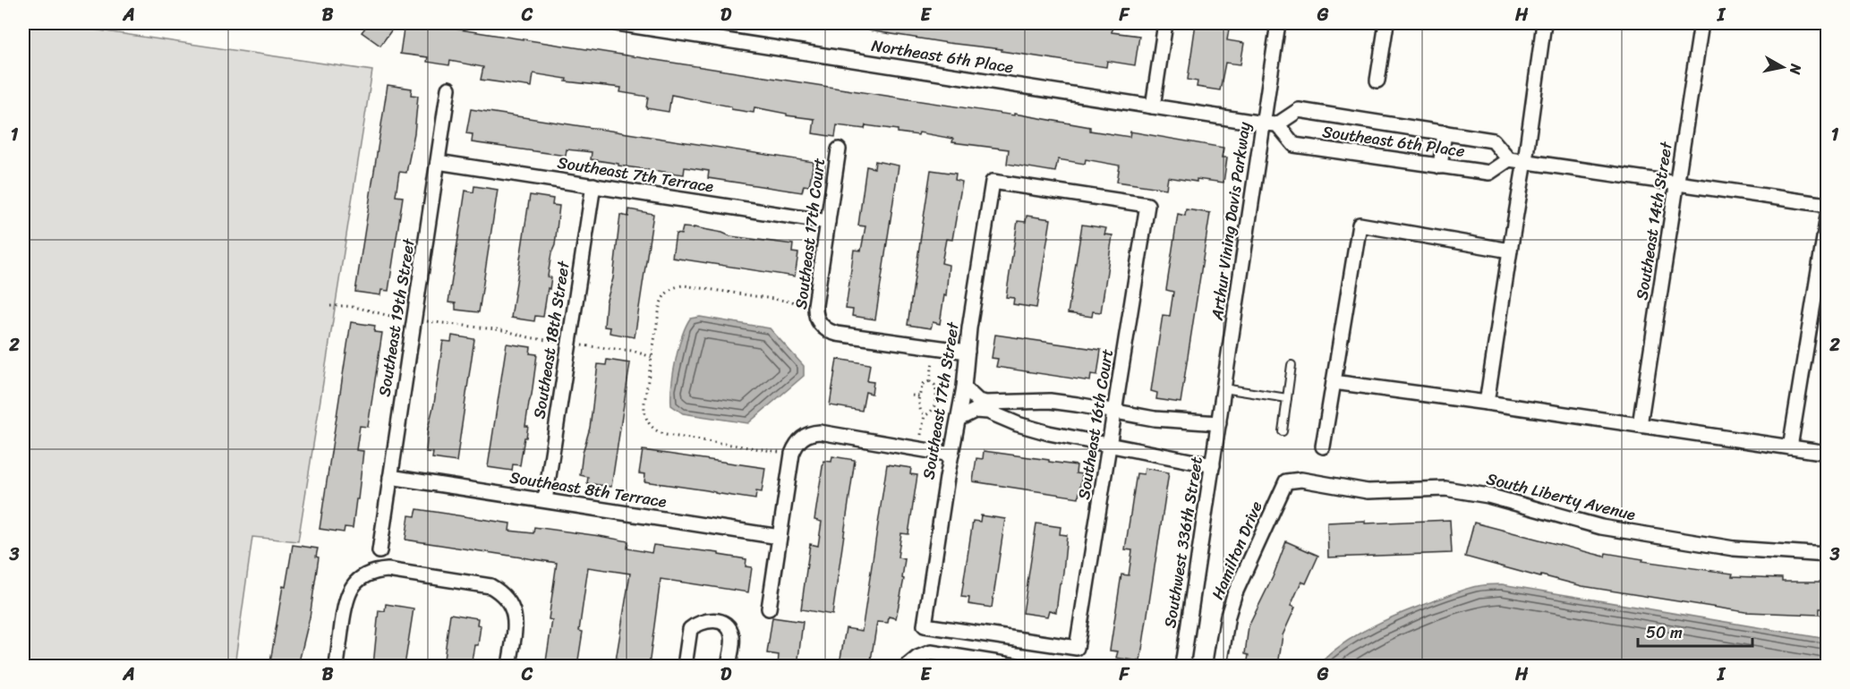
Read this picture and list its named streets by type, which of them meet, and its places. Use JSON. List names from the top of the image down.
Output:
{
  "streets": {
    "street": [
      "Northeast 6th Place",
      "Southeast 6th Place",
      "Southeast 7th Terrace",
      "Arthur Vining Davis Parkway",
      "Southeast 14th Street",
      "Southeast 17th Court",
      "Southeast 19th Street",
      "Southeast 18th Street",
      "Southeast 17th Street",
      "Southeast 16th Court",
      "Southeast 8th Terrace",
      "South Liberty Avenue",
      "Southwest 336th Street",
      "Hamilton Drive"
    ]
  },
  "crossings": [
    ["Northeast 6th Place", "Arthur Vining Davis Parkway"],
    ["Southeast 7th Terrace", "Southeast 17th Court"],
    ["Southeast 7th Terrace", "Southeast 19th Street"],
    ["Southeast 7th Terrace", "Southeast 18th Street"],
    ["Arthur Vining Davis Parkway", "Southwest 336th Street"],
    ["Southeast 17th Court", "Southeast 17th Street"],
    ["Southeast 19th Street", "Southeast 8th Terrace"],
    ["Southeast 18th Street", "Southeast 8th Terrace"],
    ["Southeast 17th Street", "Southeast 16th Court"],
    ["South Liberty Avenue", "Hamilton Drive"]
  ],
  "scale_bar": "50 m",
  "north": "right",
  "grid": {
    "columns": [
      "A",
      "B",
      "C",
      "D",
      "E",
      "F",
      "G",
      "H",
      "I"
    ],
    "rows": ["1", "2", "3"]
  }
}
